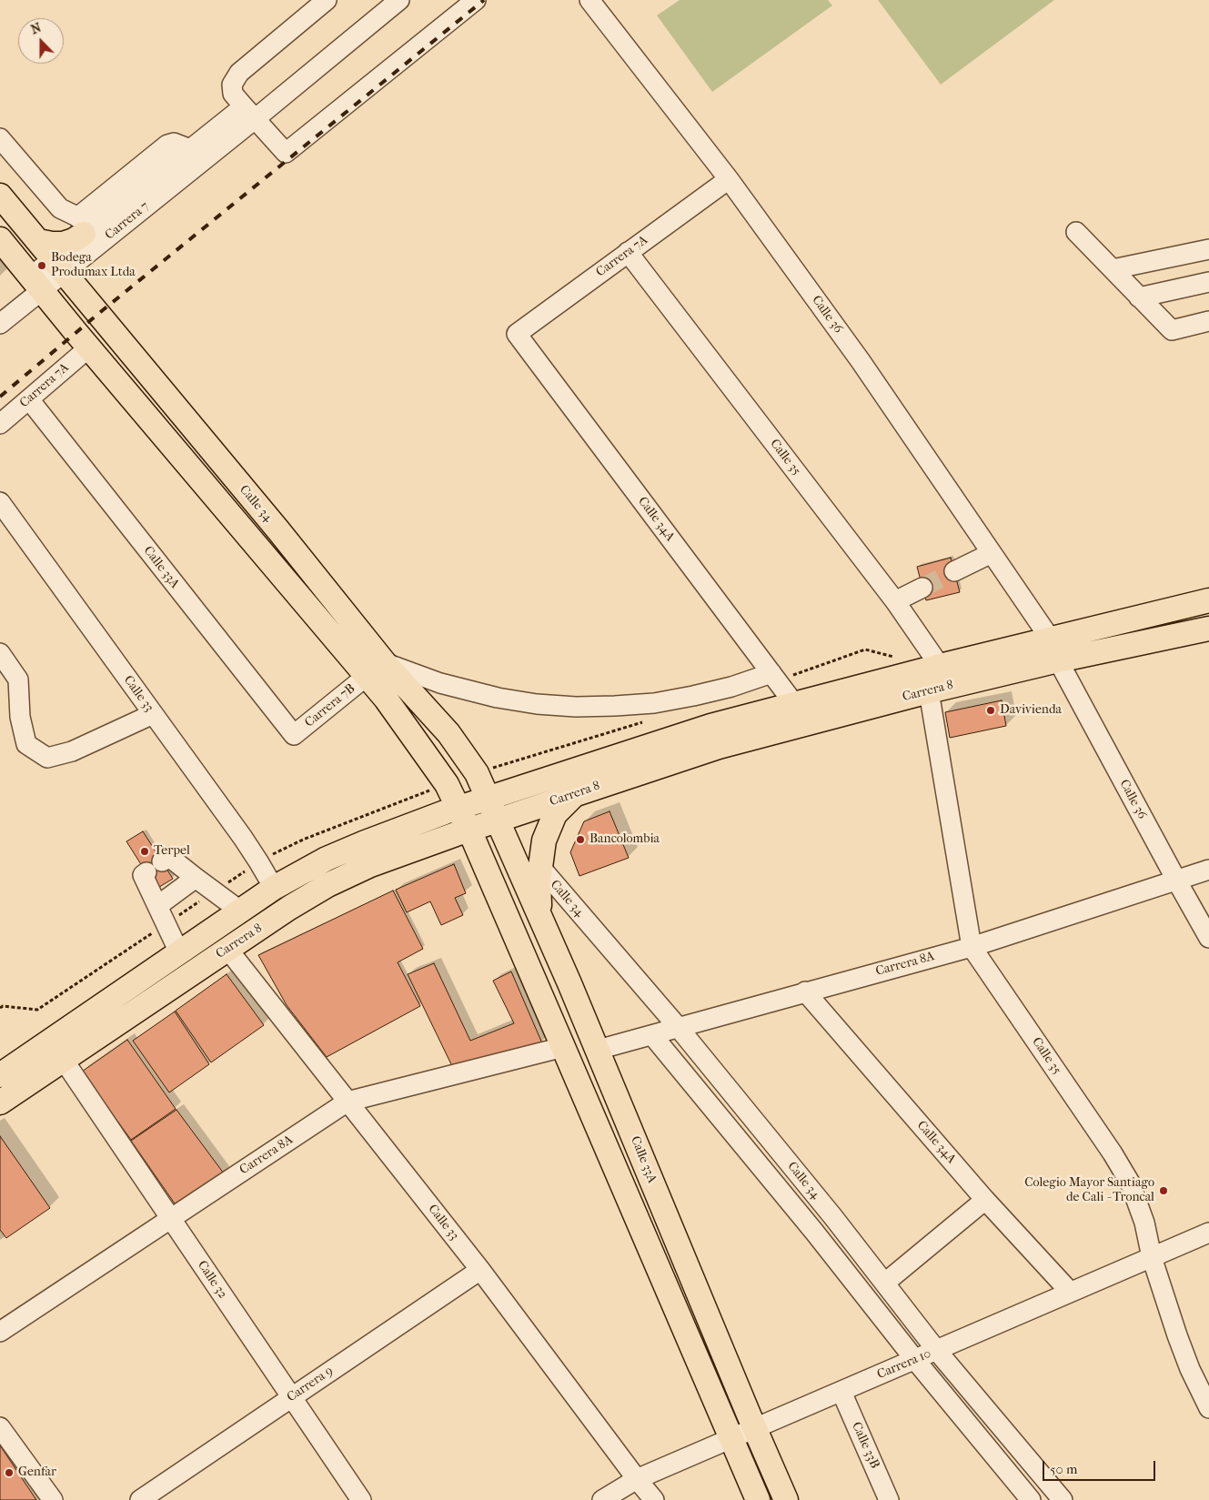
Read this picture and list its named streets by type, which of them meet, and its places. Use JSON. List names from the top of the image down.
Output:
{
  "streets": {
    "main road": ["Calle 34", "Calle 33A", "Carrera 8"],
    "street": [
      "Carrera 7",
      "Carrera 7A",
      "Calle 36",
      "Calle 35",
      "Calle 34A",
      "Calle 33",
      "Carrera 7B",
      "Carrera 8A",
      "Calle 32",
      "Carrera 10",
      "Carrera 9",
      "Calle 33B"
    ]
  },
  "crossings": [
    ["Carrera 7", "Calle 34"],
    ["Carrera 7A", "Calle 36"],
    ["Carrera 7A", "Calle 35"],
    ["Carrera 7A", "Calle 34A"],
    ["Carrera 7A", "Calle 33A"],
    ["Calle 36", "Carrera 8"],
    ["Calle 36", "Carrera 8A"],
    ["Calle 35", "Carrera 8"],
    ["Calle 35", "Carrera 8A"],
    ["Calle 35", "Carrera 10"],
    ["Calle 34", "Calle 33A"],
    ["Calle 34", "Carrera 8"],
    ["Calle 34", "Carrera 8A"],
    ["Calle 34", "Carrera 10"],
    ["Calle 34A", "Carrera 8"],
    ["Calle 34A", "Carrera 8A"],
    ["Calle 34A", "Carrera 10"],
    ["Calle 33A", "Carrera 8"],
    ["Calle 33A", "Carrera 7B"],
    ["Calle 33A", "Carrera 8A"],
    ["Calle 33A", "Carrera 10"],
    ["Carrera 8", "Calle 33"],
    ["Carrera 8", "Calle 32"],
    ["Calle 33", "Carrera 8A"],
    ["Calle 33", "Carrera 10"],
    ["Calle 33", "Carrera 9"],
    ["Carrera 8A", "Calle 32"],
    ["Calle 32", "Carrera 9"],
    ["Carrera 10", "Calle 33B"]
  ],
  "places": [
    "Bodega Produmax Ltda",
    "Davivienda",
    "Bancolombia",
    "Terpel",
    "Colegio Mayor Santiago de Cali - Troncal",
    "Genfar"
  ],
  "scale_bar": "50 m",
  "north": "top"
}
